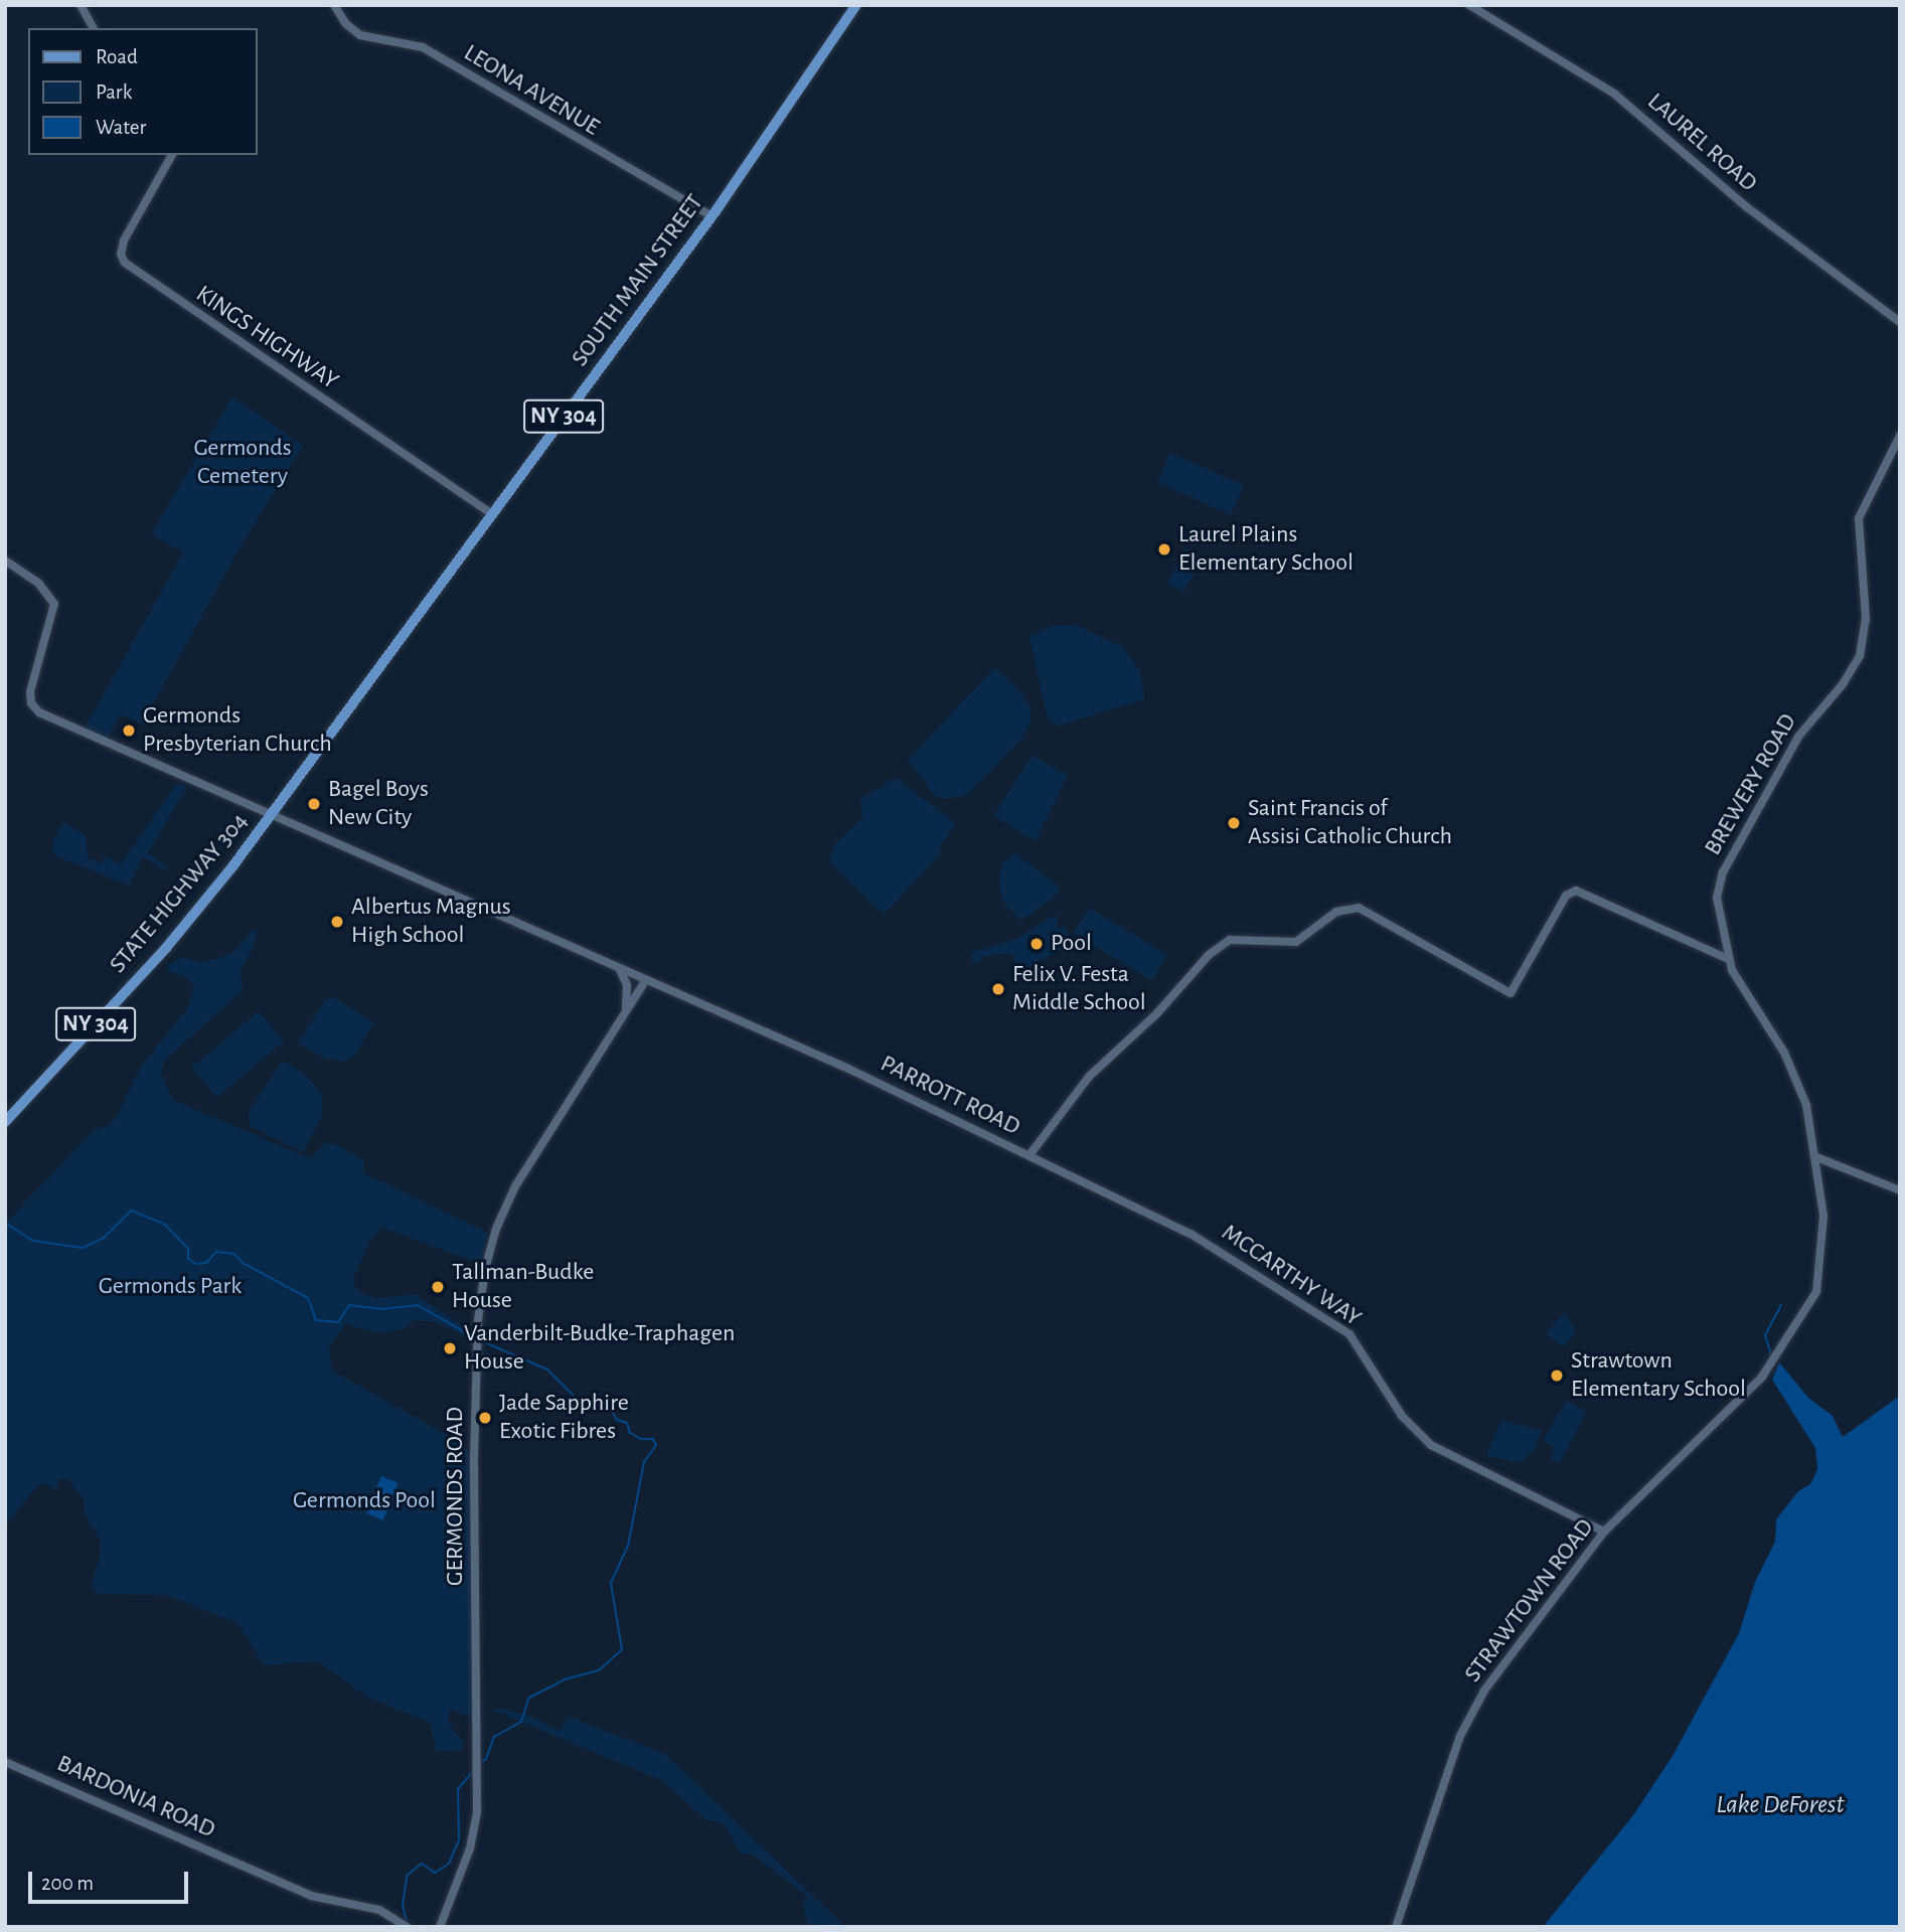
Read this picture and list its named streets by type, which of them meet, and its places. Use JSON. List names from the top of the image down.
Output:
{
  "streets": {
    "main road": ["SOUTH MAIN STREET", "NY 304", "STATE HIGHWAY 304"],
    "street": [
      "LEONA AVENUE",
      "LAUREL ROAD",
      "KINGS HIGHWAY",
      "BREWERY ROAD",
      "PARROTT ROAD",
      "MCCARTHY WAY",
      "GERMONDS ROAD",
      "STRAWTOWN ROAD",
      "BARDONIA ROAD"
    ]
  },
  "crossings": [
    ["LEONA AVENUE", "SOUTH MAIN STREET"],
    ["SOUTH MAIN STREET", "KINGS HIGHWAY"],
    ["SOUTH MAIN STREET", "STATE HIGHWAY 304"],
    ["BREWERY ROAD", "PARROTT ROAD"],
    ["BREWERY ROAD", "STRAWTOWN ROAD"],
    ["PARROTT ROAD", "MCCARTHY WAY"],
    ["PARROTT ROAD", "GERMONDS ROAD"],
    ["MCCARTHY WAY", "STRAWTOWN ROAD"]
  ],
  "water": ["Lake DeForest"],
  "parks": ["Germonds Cemetery", "Germonds Park", "Germonds Pool"],
  "places": [
    "Laurel Plains Elementary School",
    "Germonds Presbyterian Church",
    "Bagel Boys New City",
    "Saint Francis of Assisi Catholic Church",
    "Albertus Magnus High School",
    "Pool",
    "Felix V. Festa Middle School",
    "Tallman-Budke House",
    "Vanderbilt-Budke-Traphagen House",
    "Strawtown Elementary School",
    "Jade Sapphire Exotic Fibres"
  ],
  "legend": ["Road", "Park", "Water"],
  "scale_bar": "200 m"
}
